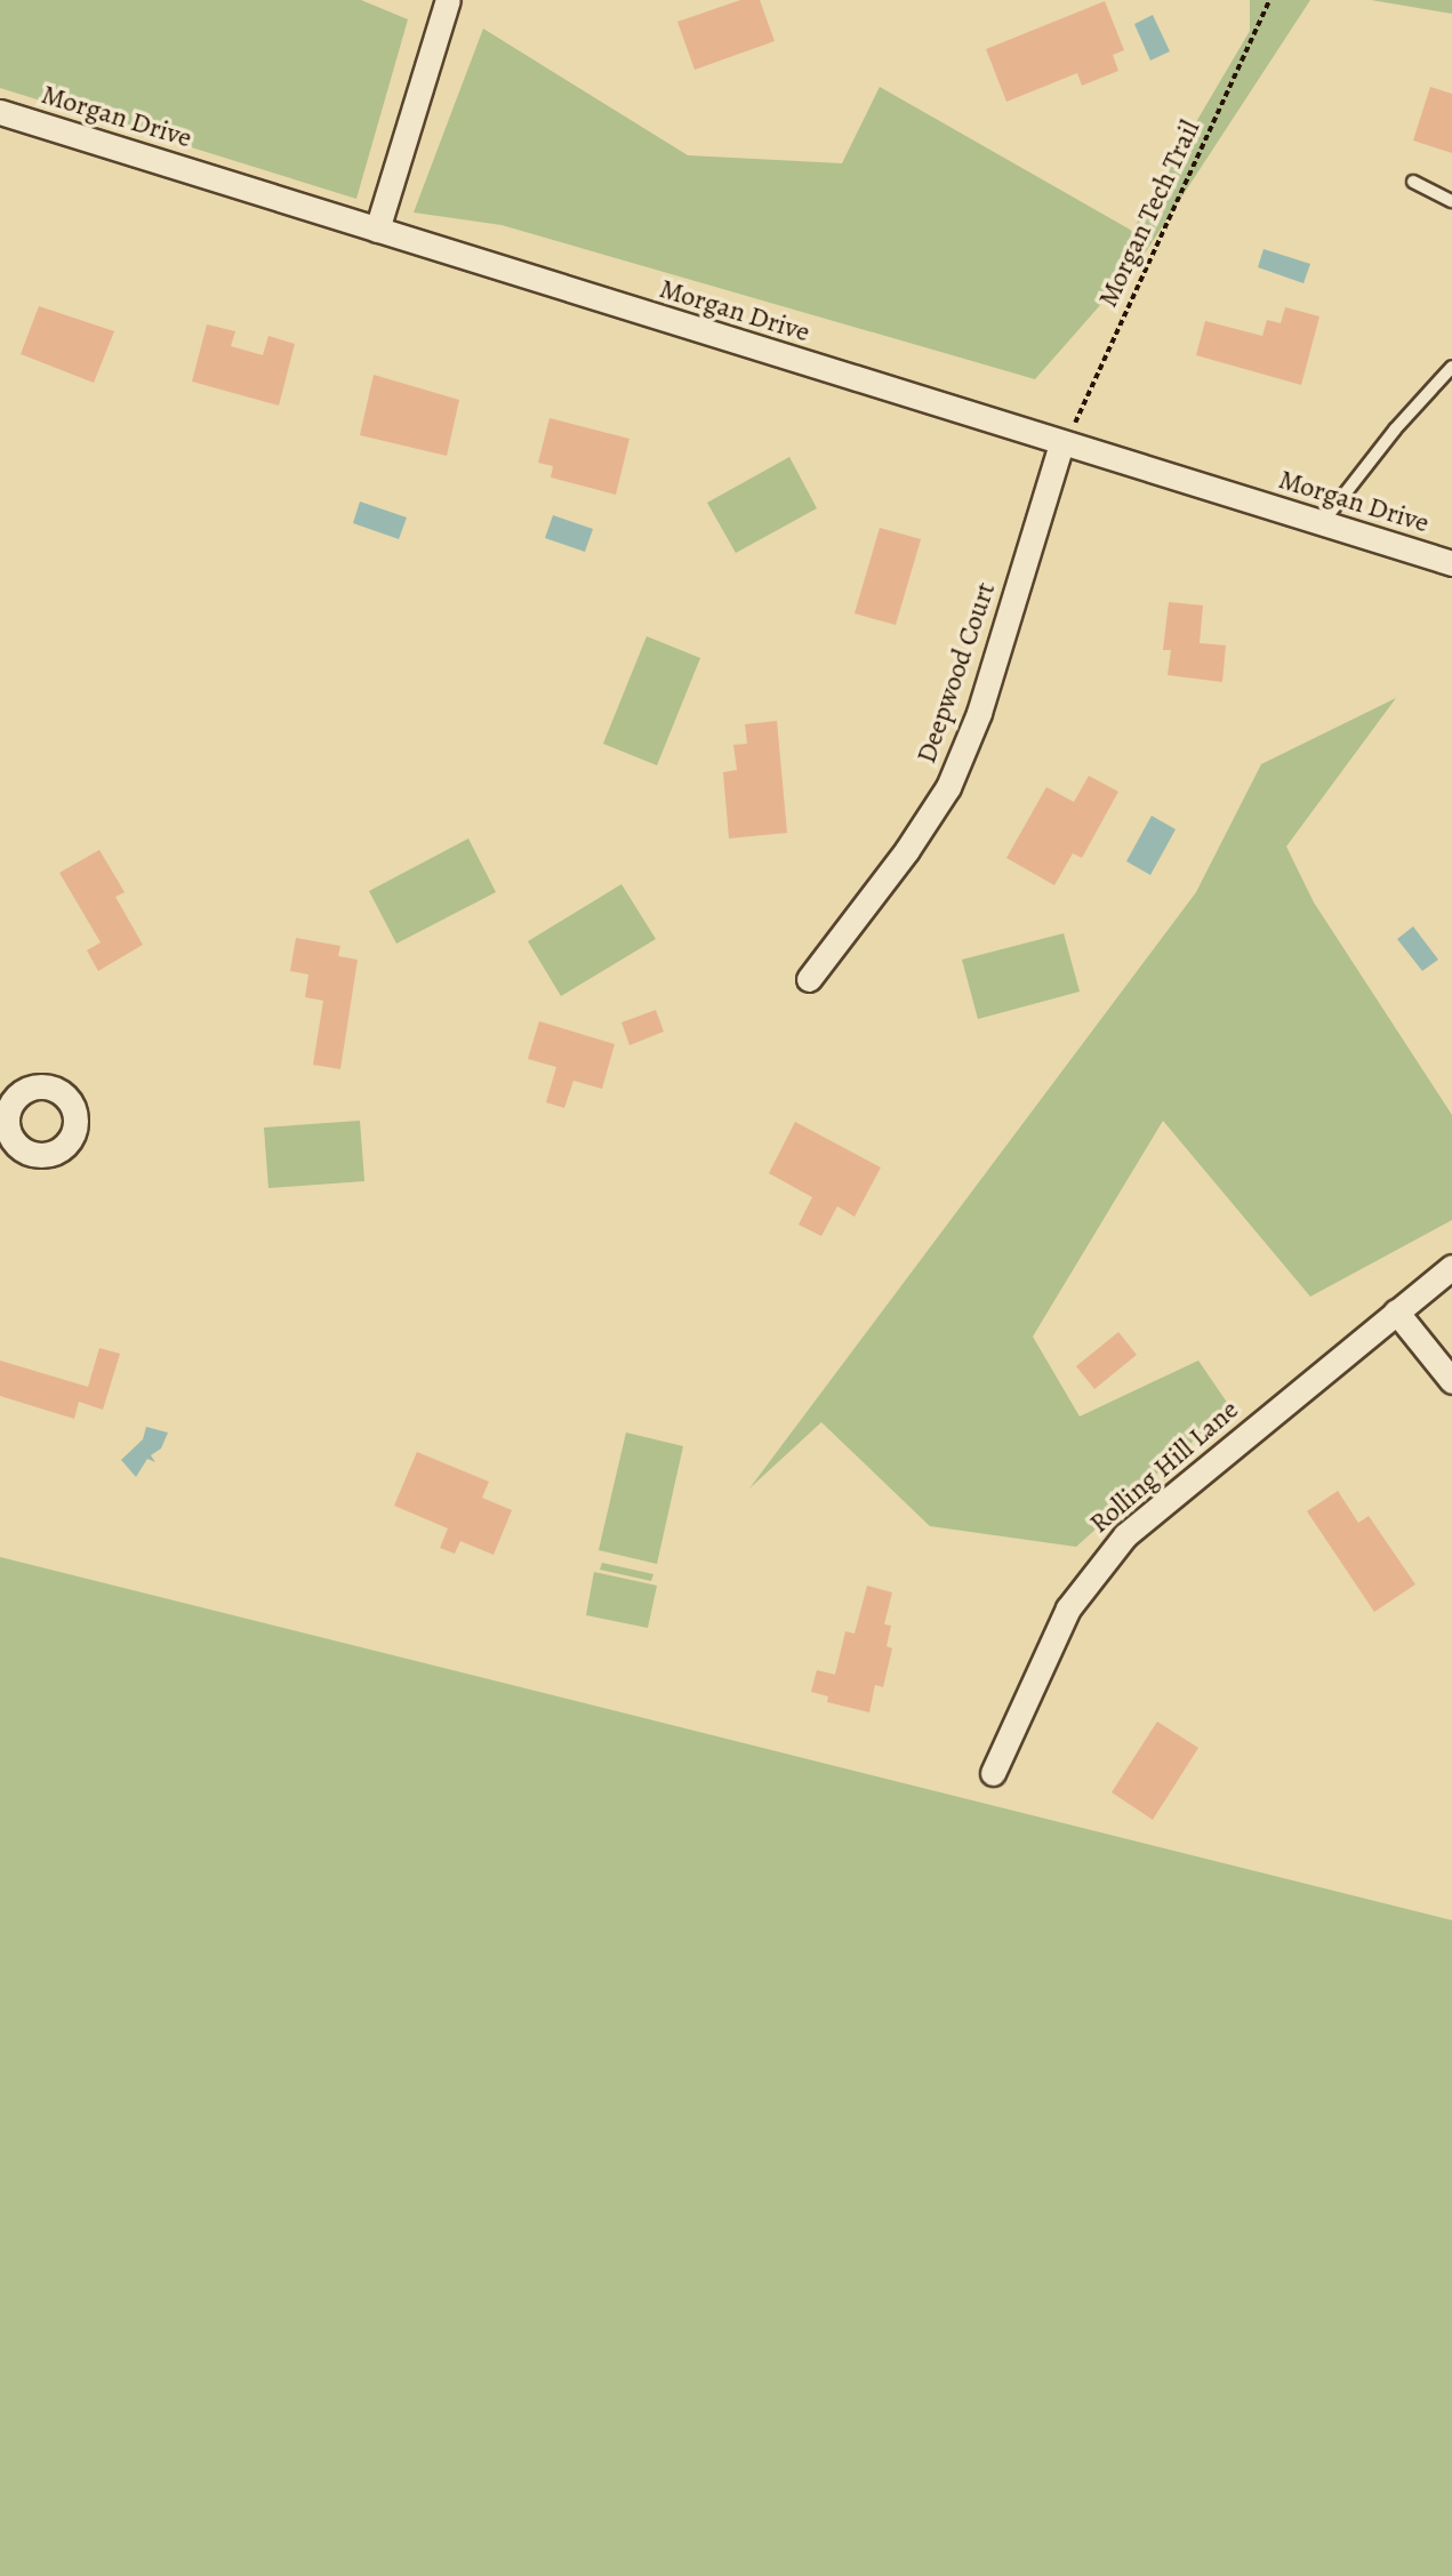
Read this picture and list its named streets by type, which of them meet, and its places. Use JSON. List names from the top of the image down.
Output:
{
  "streets": {
    "street": ["Morgan Drive", "Deepwood Court", "Rolling Hill Lane"],
    "path": ["Morgan Tech Trail"]
  },
  "crossings": [
    ["Morgan Drive", "Morgan Tech Trail"],
    ["Morgan Drive", "Deepwood Court"],
    ["Morgan Tech Trail", "Deepwood Court"]
  ]
}
